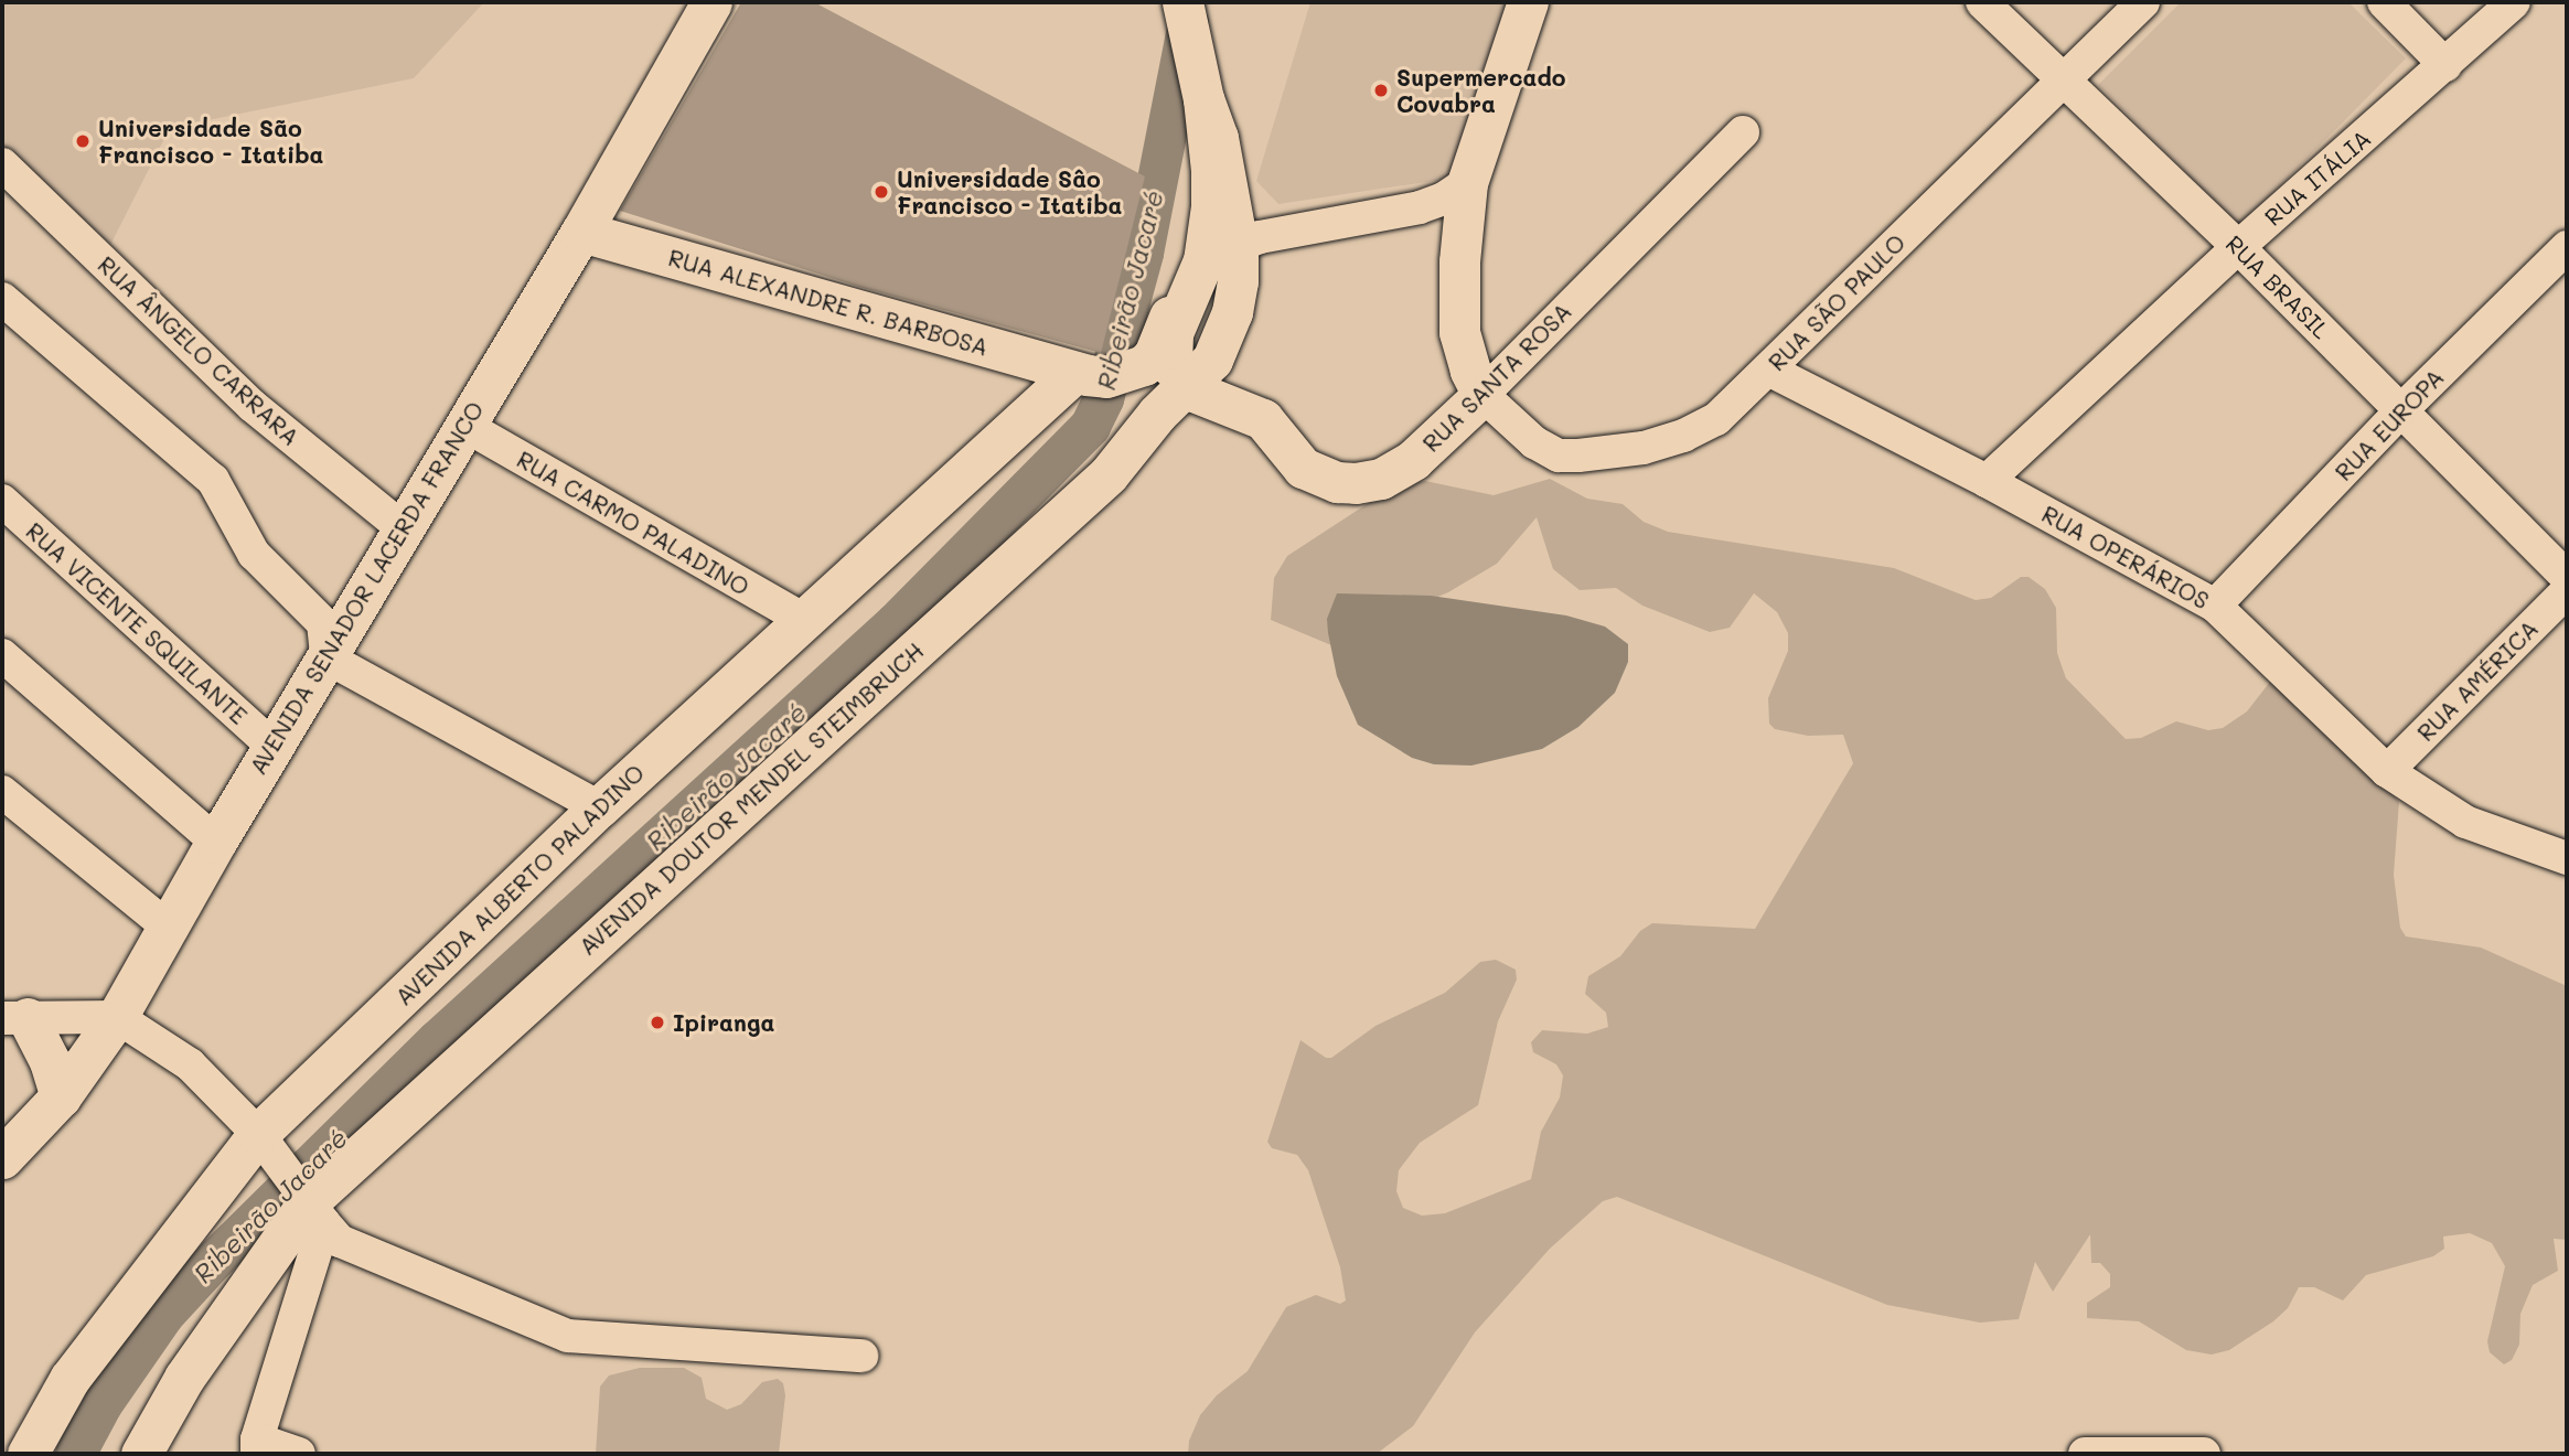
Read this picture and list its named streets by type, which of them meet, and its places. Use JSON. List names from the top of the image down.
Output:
{
  "streets": {
    "main road": [
      "RUA ALEXANDRE R. BARBOSA",
      "RUA SANTA ROSA",
      "AVENIDA SENADOR LACERDA FRANCO",
      "AVENIDA DOUTOR MENDEL STEIMBRUCH",
      "AVENIDA ALBERTO PALADINO"
    ],
    "street": [
      "RUA ITÁLIA",
      "RUA BRASIL",
      "RUA SÃO PAULO",
      "RUA ÂNGELO CARRARA",
      "RUA EUROPA",
      "RUA CARMO PALADINO",
      "RUA OPERÁRIOS",
      "RUA VICENTE SQUILANTE",
      "RUA AMÉRICA"
    ]
  },
  "crossings": [
    ["RUA ITÁLIA", "RUA BRASIL"],
    ["RUA ITÁLIA", "RUA OPERÁRIOS"],
    ["RUA BRASIL", "RUA SÃO PAULO"],
    ["RUA BRASIL", "RUA EUROPA"],
    ["RUA ALEXANDRE R. BARBOSA", "AVENIDA SENADOR LACERDA FRANCO"],
    ["RUA ALEXANDRE R. BARBOSA", "AVENIDA DOUTOR MENDEL STEIMBRUCH"],
    ["RUA ALEXANDRE R. BARBOSA", "AVENIDA ALBERTO PALADINO"],
    ["RUA SÃO PAULO", "RUA SANTA ROSA"],
    ["RUA SÃO PAULO", "RUA OPERÁRIOS"],
    ["RUA ÂNGELO CARRARA", "AVENIDA SENADOR LACERDA FRANCO"],
    ["RUA SANTA ROSA", "AVENIDA DOUTOR MENDEL STEIMBRUCH"],
    ["RUA EUROPA", "RUA OPERÁRIOS"],
    ["RUA CARMO PALADINO", "AVENIDA SENADOR LACERDA FRANCO"],
    ["RUA CARMO PALADINO", "AVENIDA ALBERTO PALADINO"],
    ["RUA OPERÁRIOS", "RUA AMÉRICA"],
    ["AVENIDA SENADOR LACERDA FRANCO", "RUA VICENTE SQUILANTE"]
  ],
  "water": ["Ribeirão Jacaré"],
  "places": [
    "Supermercado Covabra",
    "Universidade São Francisco - Itatiba",
    "Universidade Sâo Francisco - Itatiba",
    "Ipiranga"
  ]
}
